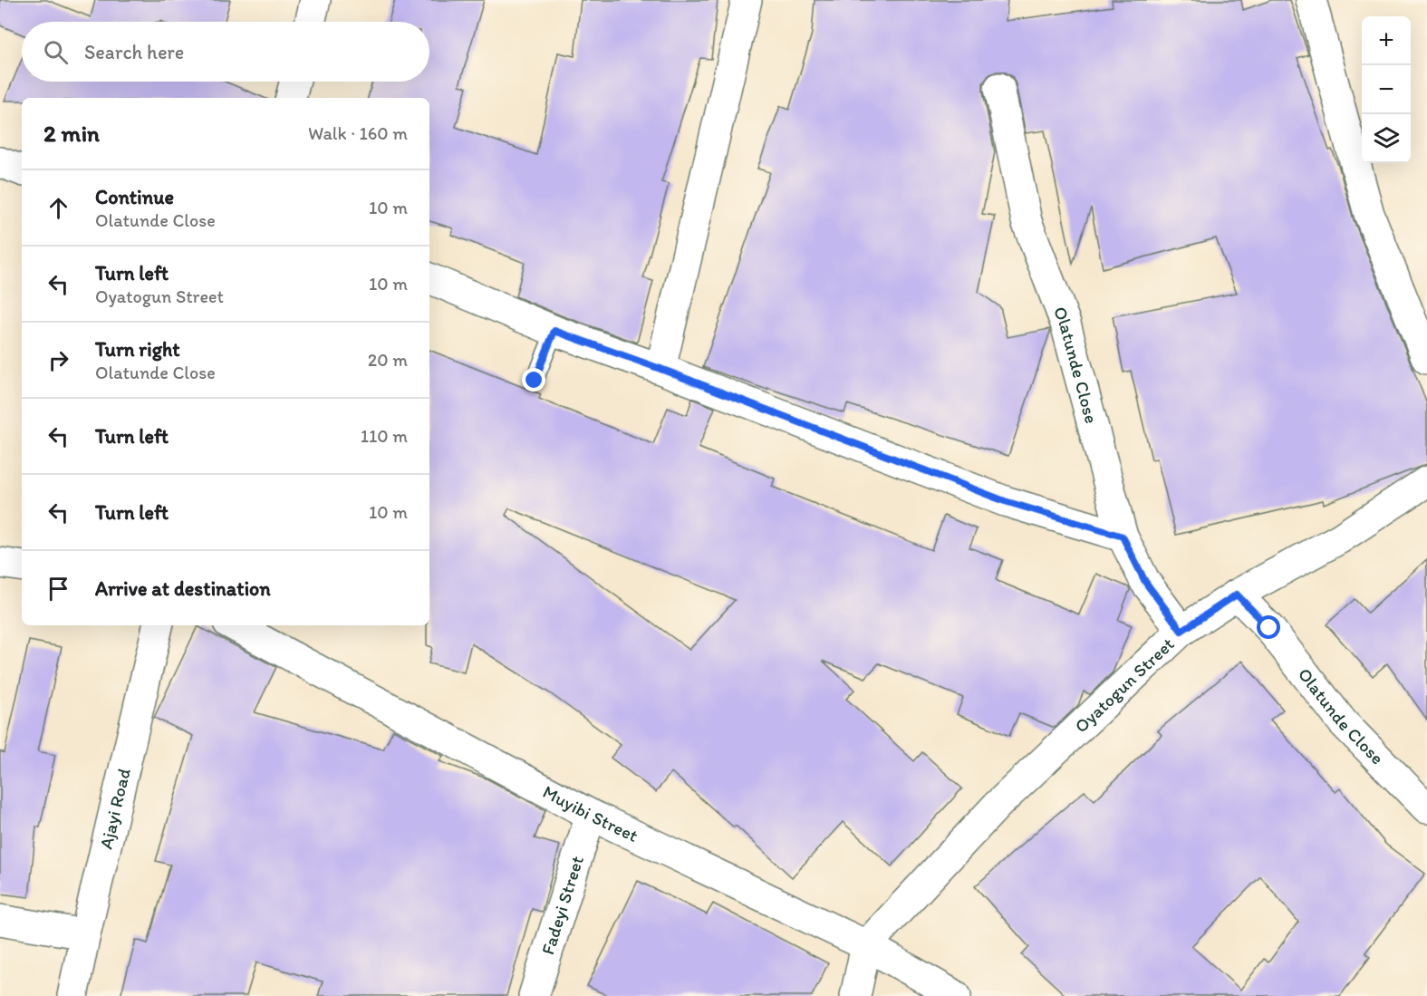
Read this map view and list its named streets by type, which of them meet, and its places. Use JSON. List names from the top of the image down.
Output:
{
  "streets": {
    "street": [
      "Olatunde Close",
      "Oyatogun Street",
      "Ajayi Road",
      "Muyibi Street",
      "Fadeyi Street"
    ]
  },
  "crossings": [
    ["Olatunde Close", "Oyatogun Street"],
    ["Oyatogun Street", "Muyibi Street"],
    ["Muyibi Street", "Fadeyi Street"]
  ],
  "page": {
    "map_buttons": ["+", "−"],
    "search": "Search here",
    "heading": ["2 min", "Walk · 160 m"],
    "list": [
      ["Continue", "Olatunde Close", "10 m"],
      ["Turn left", "Oyatogun Street", "10 m"],
      ["Turn right", "Olatunde Close", "20 m"],
      ["Turn left", "110 m"],
      ["Turn left", "10 m"],
      "Arrive at destination"
    ]
  }
}
